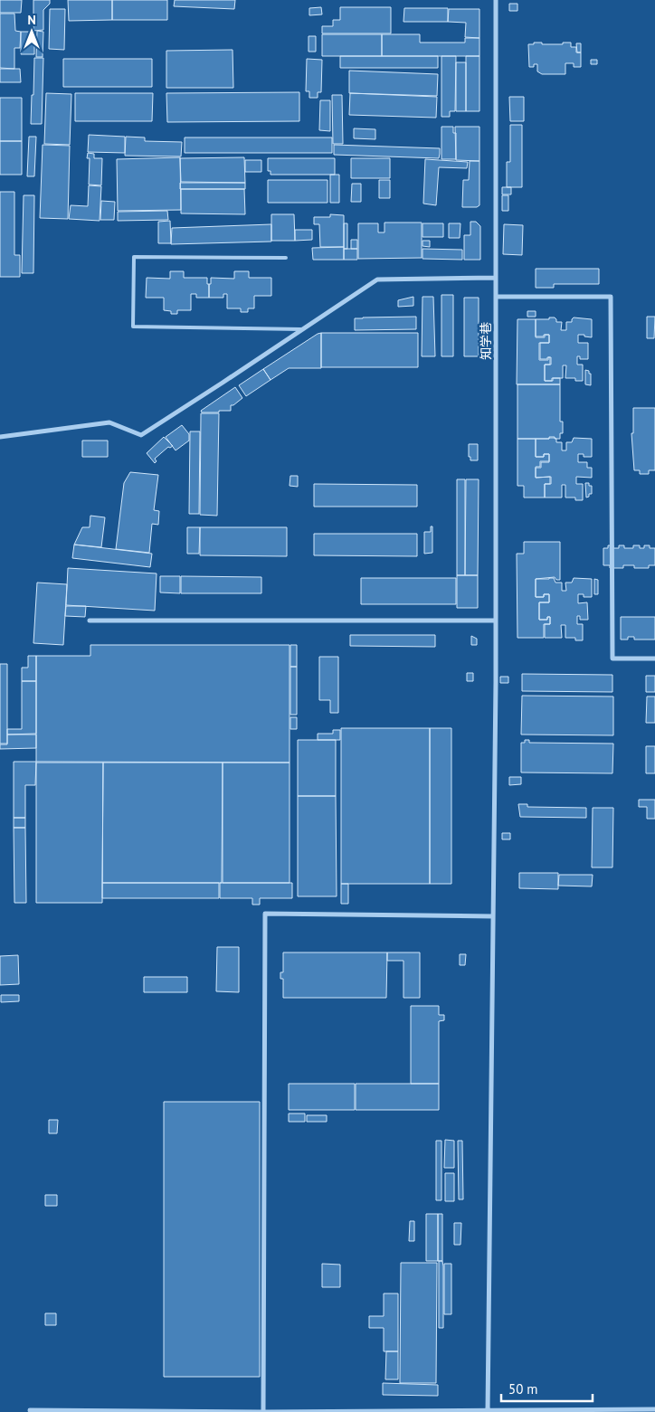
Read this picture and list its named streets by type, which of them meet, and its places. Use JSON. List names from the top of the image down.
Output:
{
  "streets": {
    "street": ["知学巷"]
  },
  "scale_bar": "50 m",
  "north": "top"
}
